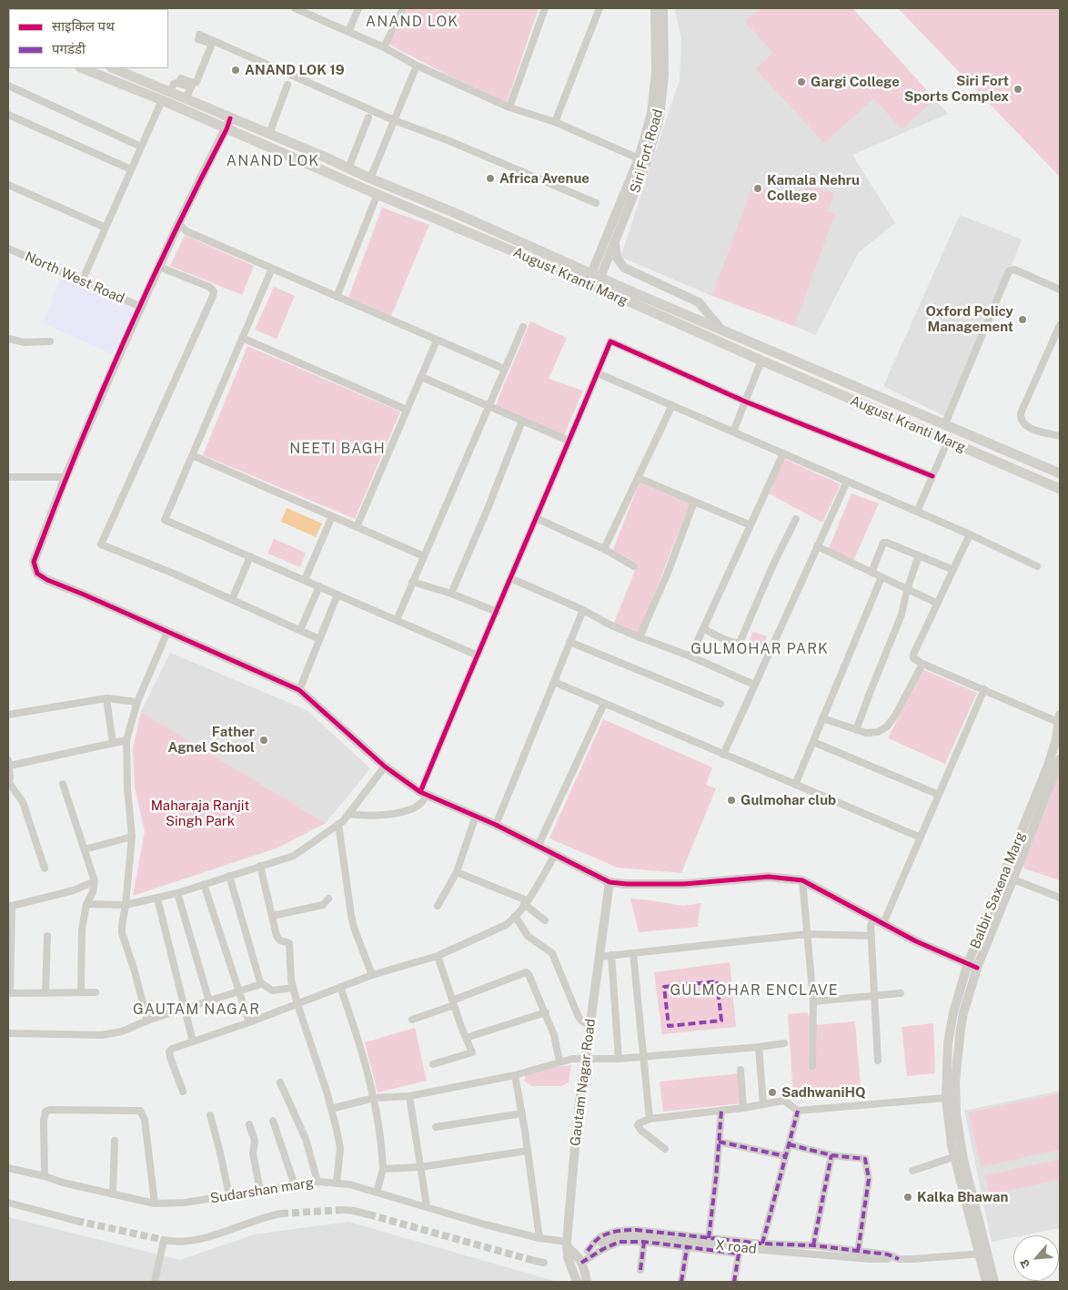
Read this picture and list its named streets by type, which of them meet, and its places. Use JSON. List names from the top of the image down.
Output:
{
  "streets": {
    "main road": ["August Kranti Marg"],
    "street": [
      "Siri Fort Road",
      "North West Road",
      "Balbir Saxena Marg",
      "Gautam Nagar Road",
      "Sudarshan marg",
      "X road"
    ]
  },
  "crossings": [
    ["Siri Fort Road", "August Kranti Marg"],
    ["Gautam Nagar Road", "Sudarshan marg"]
  ],
  "districts": [
    "ANAND LOK",
    "ANAND LOK",
    "NEETI BAGH",
    "GULMOHAR PARK",
    "GULMOHAR ENCLAVE",
    "GAUTAM NAGAR"
  ],
  "parks": ["Maharaja Ranjit Singh Park"],
  "places": [
    "ANAND LOK 19",
    "Gargi College",
    "Siri Fort Sports Complex",
    "Africa Avenue",
    "Kamala Nehru College",
    "Oxford Policy Management",
    "Father Agnel School",
    "Gulmohar club",
    "SadhwaniHQ",
    "Kalka Bhawan"
  ],
  "legend": ["साइकिल पथ", "पगडंडी"],
  "north": "bottom left"
}
